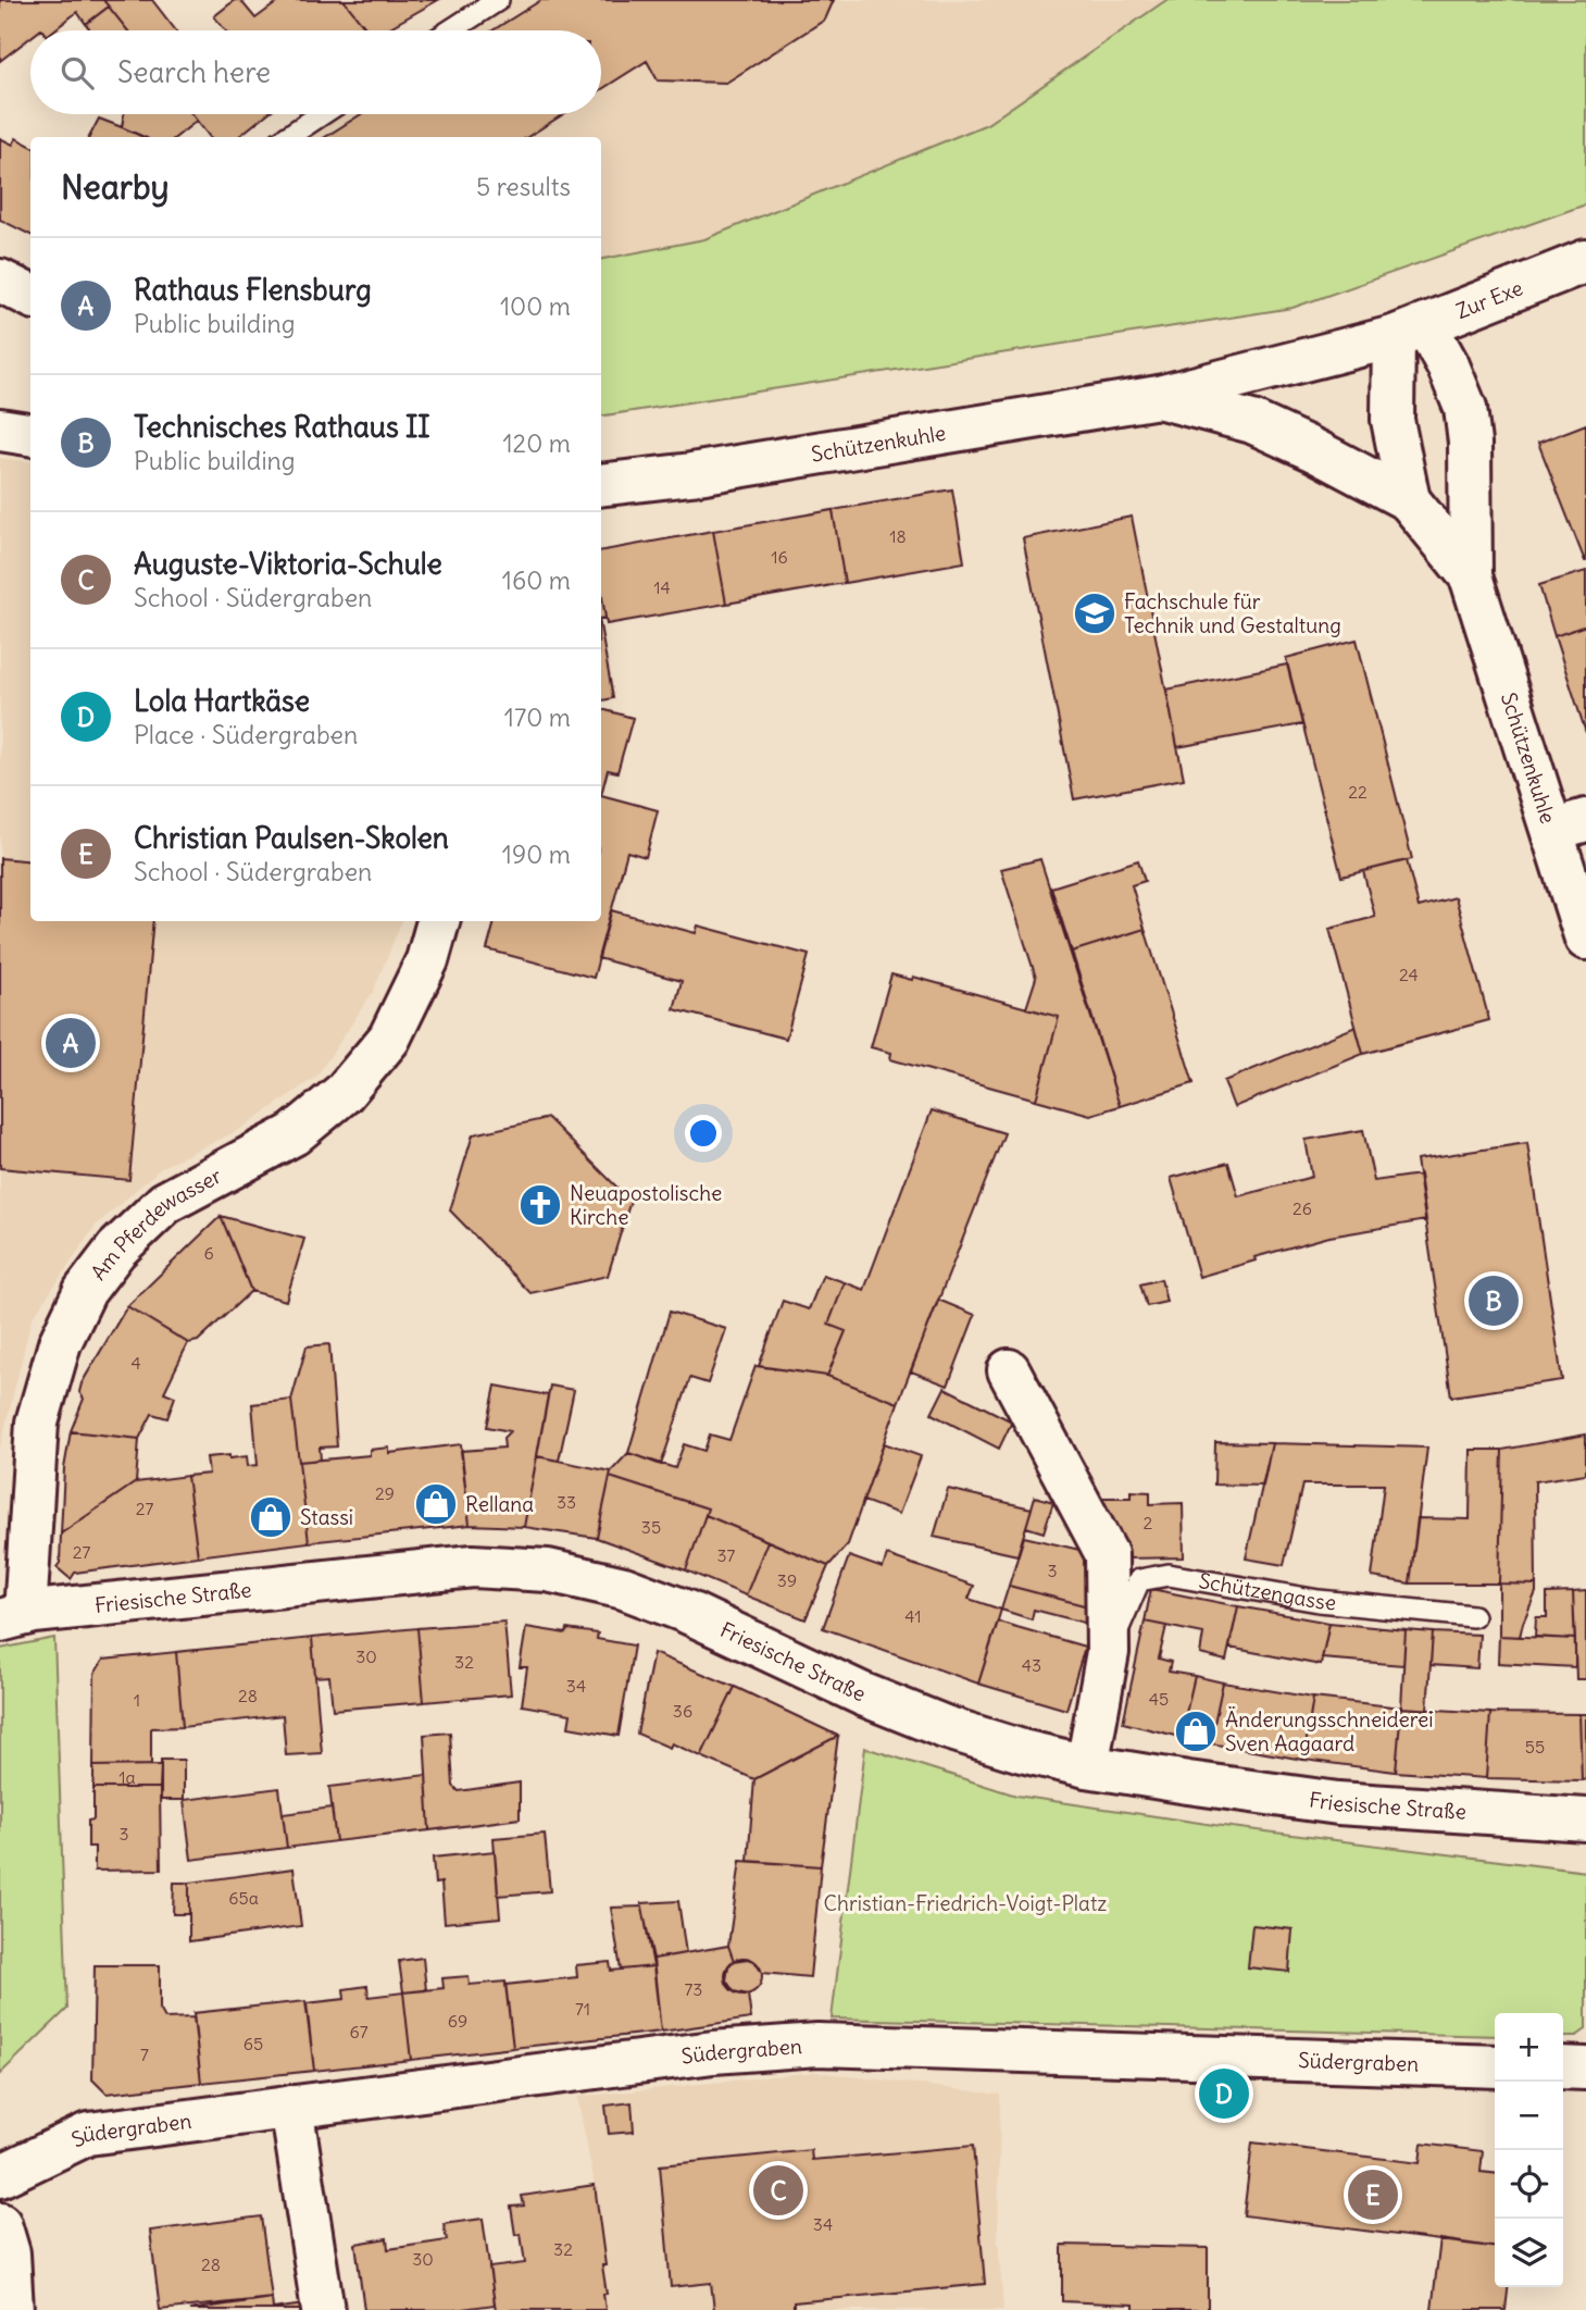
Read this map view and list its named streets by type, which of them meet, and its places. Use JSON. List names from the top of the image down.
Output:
{
  "streets": {
    "street": [
      "Zur Exe",
      "Schützenkuhle",
      "Am Pferdewasser",
      "Schützengasse",
      "Friesische Straße",
      "Südergraben"
    ]
  },
  "crossings": [
    ["Zur Exe", "Schützenkuhle"],
    ["Am Pferdewasser", "Friesische Straße"],
    ["Schützengasse", "Friesische Straße"]
  ],
  "parks": ["Christian-Friedrich-Voigt-Platz"],
  "places": {
    "school or university": ["Fachschule für Technik und Gestaltung"],
    "church": ["Neuapostolische Kirche"],
    "shop": ["Rellana", "Stassi", "Änderungsschneiderei Sven Aagaard"]
  },
  "house_numbers": [
    "18",
    "16",
    "14",
    "22",
    "24",
    "26",
    "6",
    "4",
    "29",
    "33",
    "27",
    "2",
    "35",
    "27",
    "37",
    "3",
    "39",
    "41",
    "30",
    "32",
    "43",
    "34",
    "28",
    "45",
    "1",
    "36",
    "55",
    "1a",
    "3",
    "65a",
    "73",
    "71",
    "69",
    "67",
    "65",
    "7",
    "34",
    "32",
    "30",
    "28"
  ],
  "page": {
    "search": "Search here",
    "heading": ["Nearby", "5 results"],
    "list": [
      {
        "mark": "A",
        "name": "Rathaus Flensburg",
        "note": "Public building",
        "value": "100 m"
      },
      {
        "mark": "B",
        "name": "Technisches Rathaus II",
        "note": "Public building",
        "value": "120 m"
      },
      {
        "mark": "C",
        "name": "Auguste-Viktoria-Schule",
        "note": "School · Südergraben",
        "value": "160 m"
      },
      {
        "mark": "D",
        "name": "Lola Hartkäse",
        "note": "Place · Südergraben",
        "value": "170 m"
      },
      {
        "mark": "E",
        "name": "Christian Paulsen-Skolen",
        "note": "School · Südergraben",
        "value": "190 m"
      }
    ],
    "pins": [
      "A",
      "B",
      "D",
      "C",
      "E"
    ],
    "map_buttons": ["+", "−"]
  }
}
